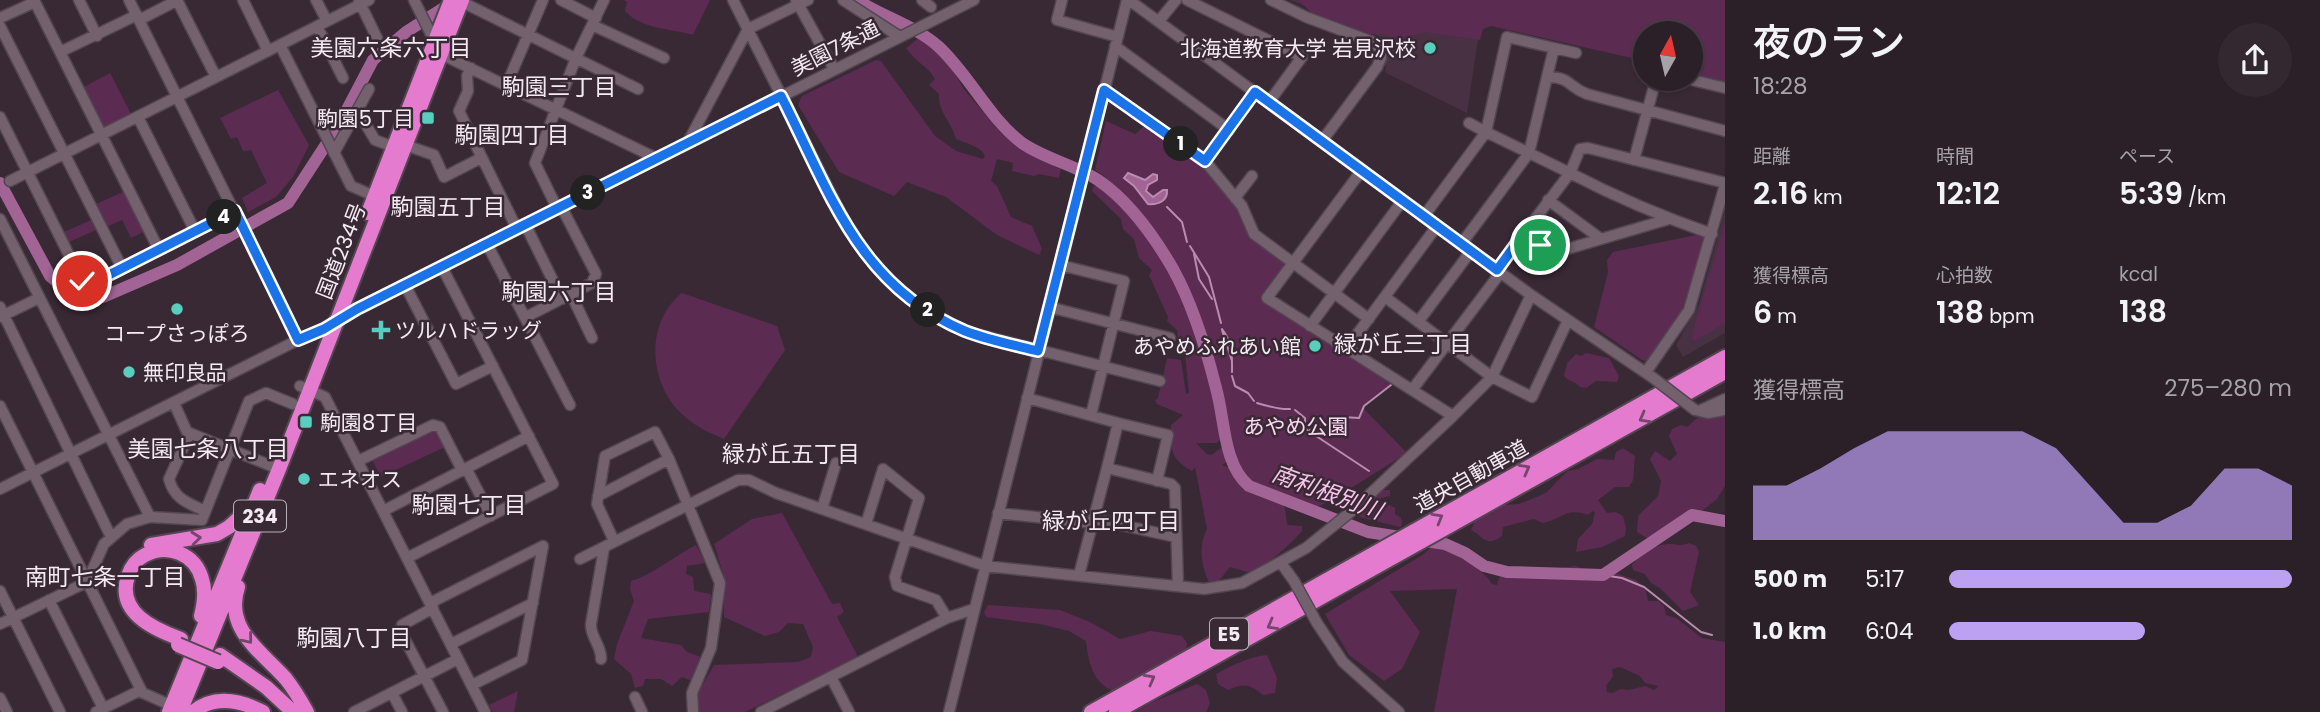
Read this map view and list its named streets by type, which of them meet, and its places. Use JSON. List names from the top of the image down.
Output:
{
  "streets": {
    "highway": [
      "国道234号",
      "道央自動車道",
      "234",
      "E5"
    ],
    "street": ["美園7条通"]
  },
  "crossings": [
    ["美園7条通", "国道234号"]
  ],
  "districts": [
    "美園六条六丁目",
    "駒園三丁目",
    "駒園四丁目",
    "駒園五丁目",
    "駒園六丁目",
    "緑が丘三丁目",
    "美園七条八丁目",
    "緑が丘五丁目",
    "駒園七丁目",
    "緑が丘四丁目",
    "南町七条一丁目",
    "駒園八丁目"
  ],
  "water": ["南利根別川"],
  "parks": ["あやめ公園"],
  "places": {
    "other": [
      "北海道教育大学 岩見沢校",
      "コープさっぽろ",
      "あやめふれあい館",
      "無印良品",
      "エネオス"
    ],
    "transit": ["駒園5丁目", "駒園8丁目"],
    "health": ["ツルハドラッグ"]
  },
  "north": "top",
  "page": {
    "heading": ["夜のラン", "18:28"],
    "stats": [
      ["距離", "2.16 km"],
      ["時間", "12:12"],
      ["ペース", "5:39 /km"],
      ["獲得標高", "6 m"],
      ["心拍数", "138 bpm"],
      ["kcal", "138"]
    ],
    "pins": [
      "1",
      "3",
      "4",
      "2"
    ],
    "chart": ["獲得標高", "275–280 m"],
    "list": [
      {
        "name": "500 m",
        "note": "5:17"
      },
      {
        "name": "1.0 km",
        "note": "6:04"
      }
    ]
  }
}
